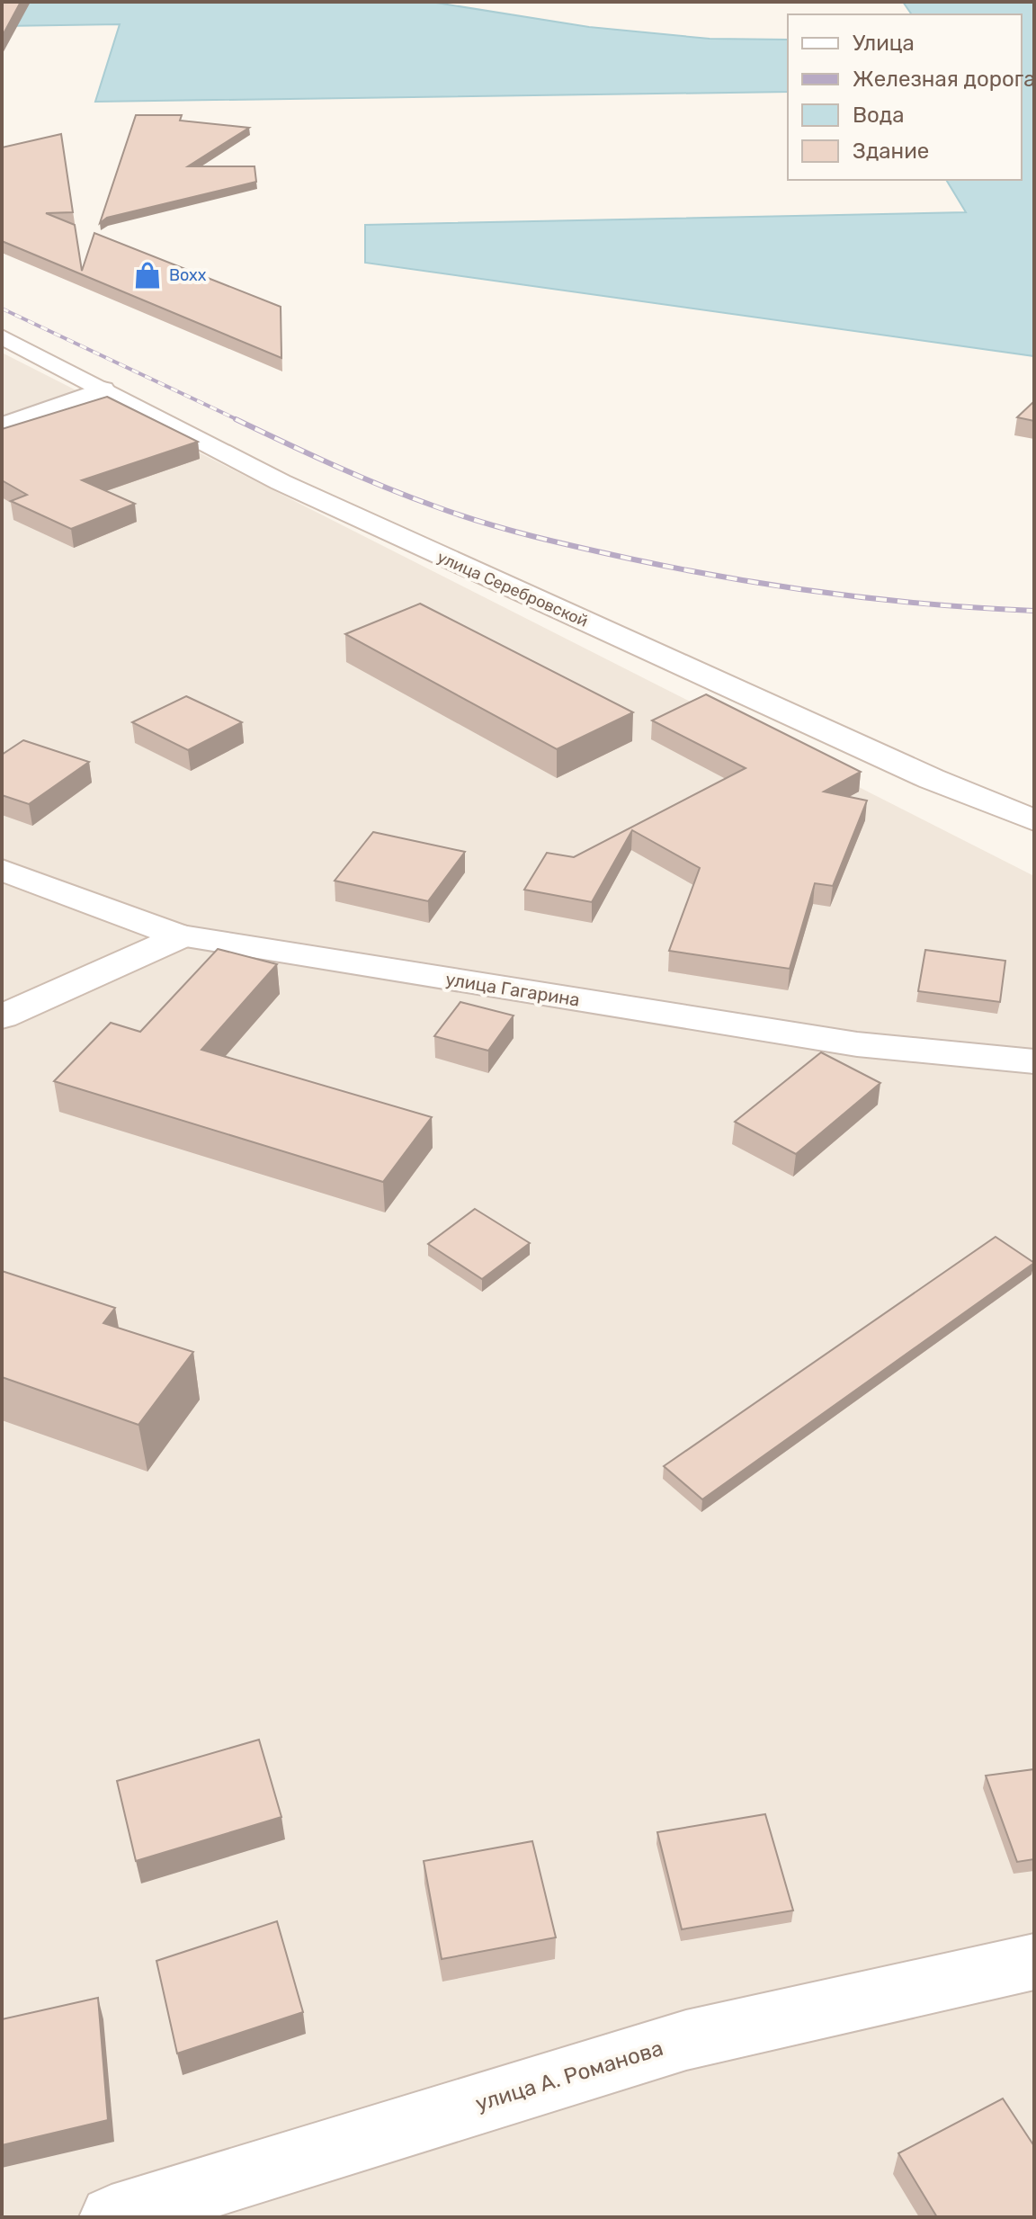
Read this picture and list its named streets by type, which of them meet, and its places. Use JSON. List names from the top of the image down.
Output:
{
  "streets": {
    "street": ["улица Серебровской", "улица Гагарина", "улица А. Романова"]
  },
  "places": {
    "shop": ["Boxx"]
  },
  "legend": [
    "Улица",
    "Железная дорога",
    "Вода",
    "Здание"
  ]
}
